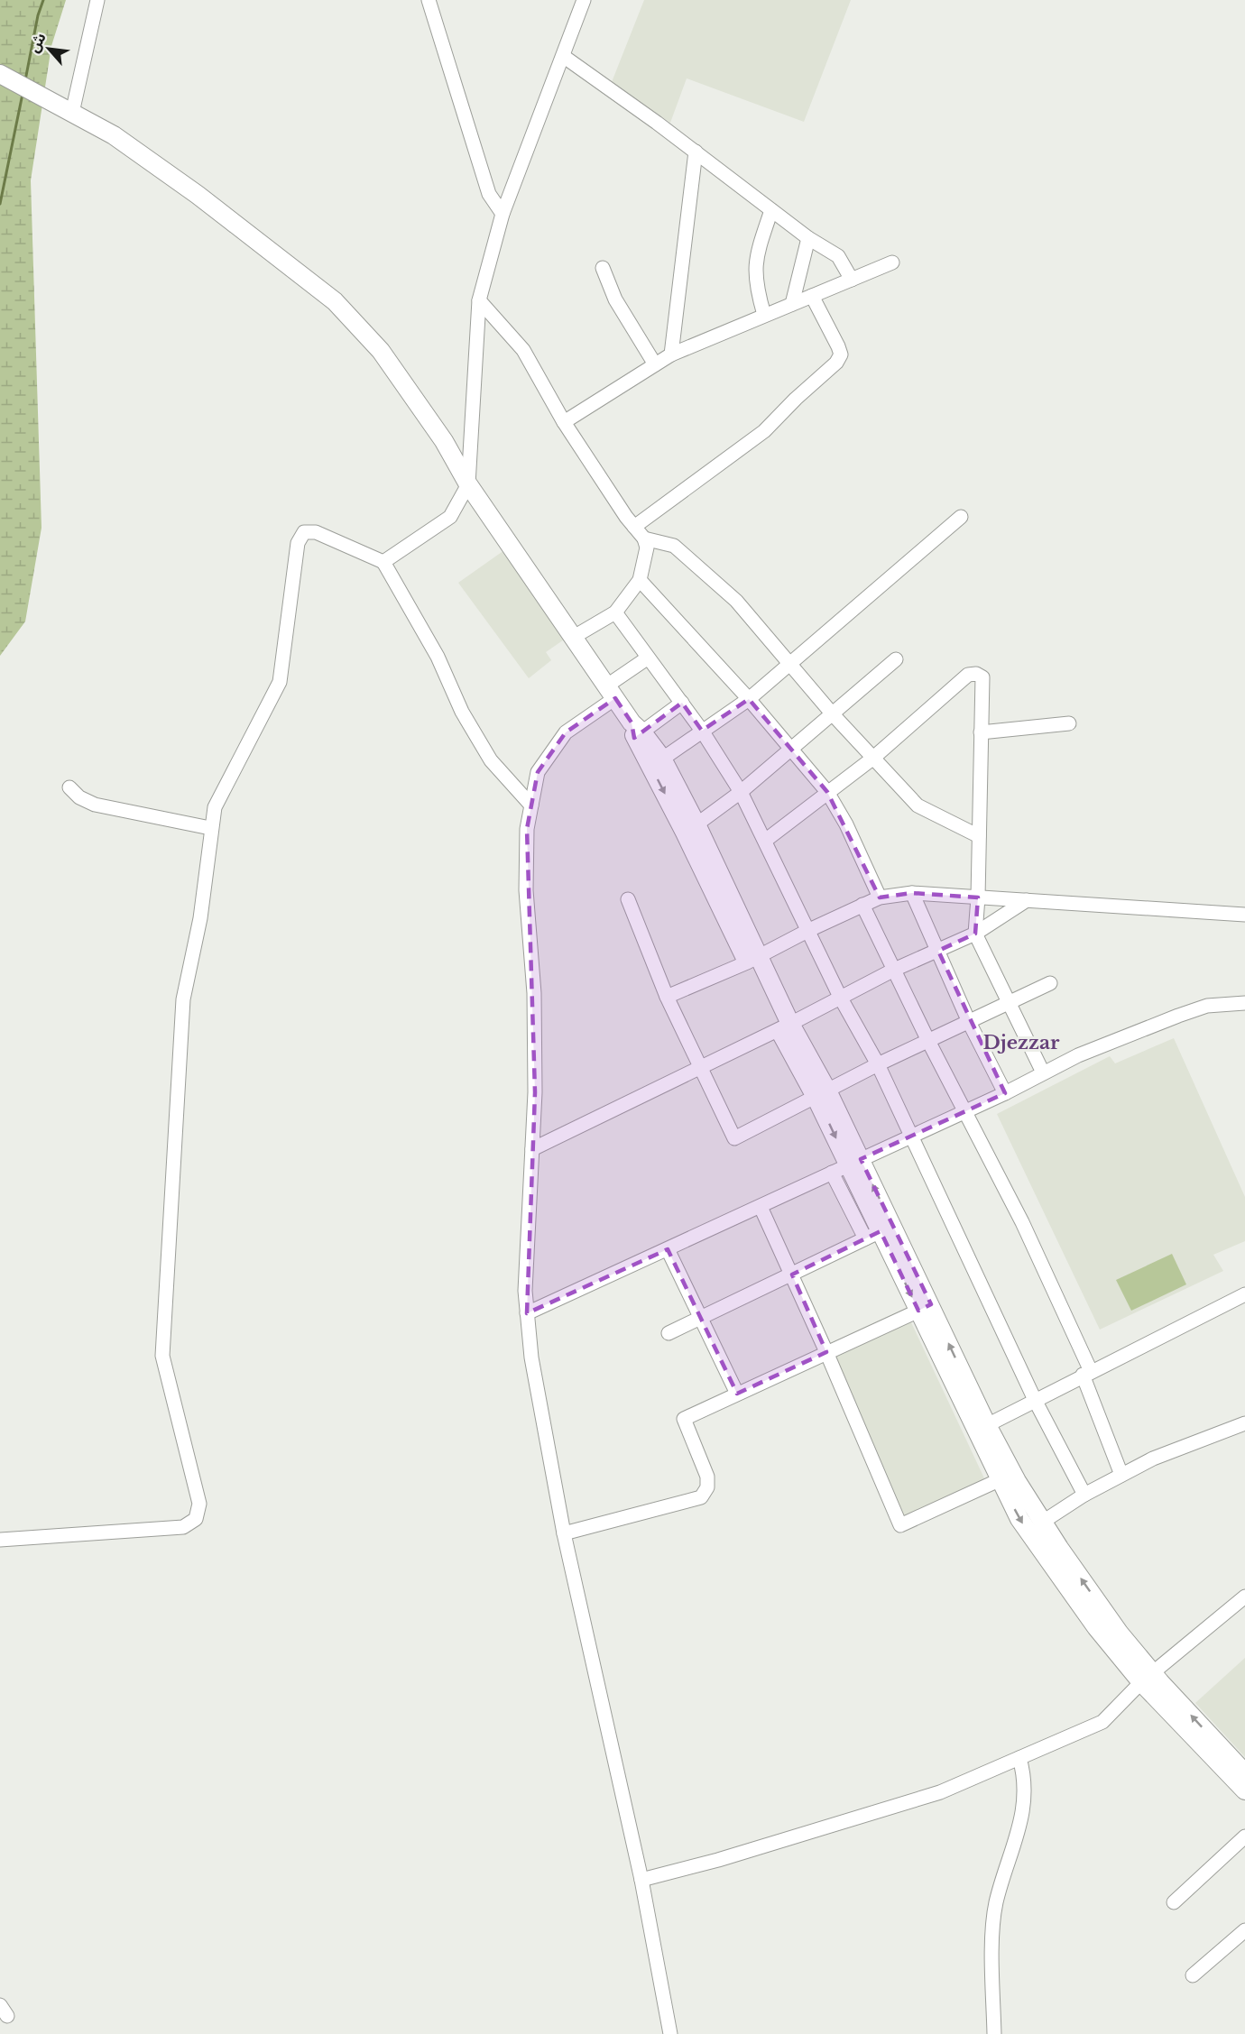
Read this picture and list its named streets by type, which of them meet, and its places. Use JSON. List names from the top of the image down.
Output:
{
  "districts": ["Djezzar"],
  "north": "top left"
}
